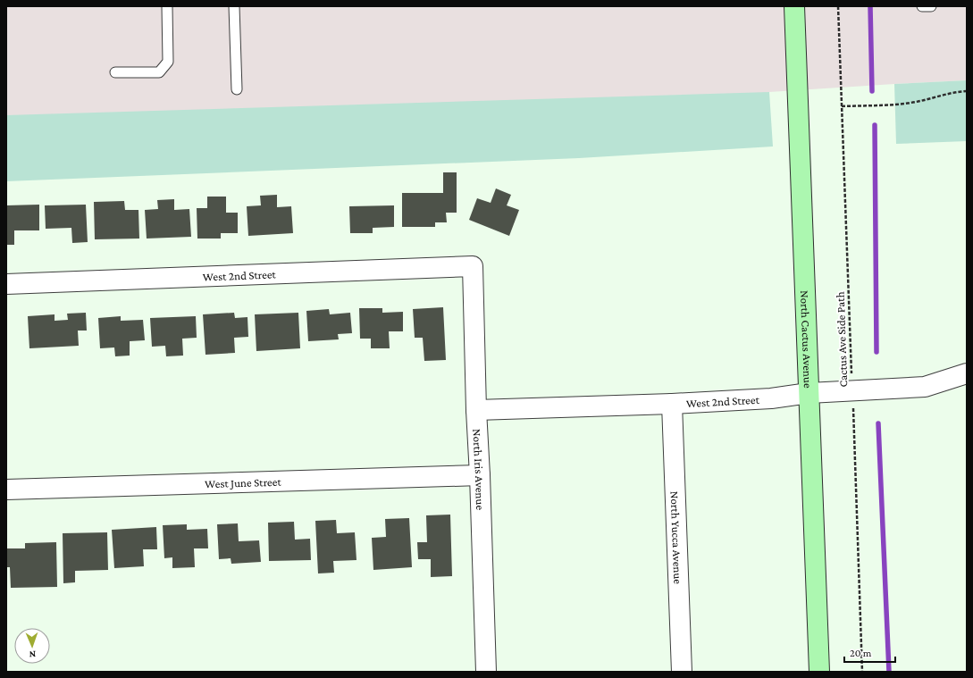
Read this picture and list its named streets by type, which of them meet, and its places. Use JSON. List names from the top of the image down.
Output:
{
  "streets": {
    "main road": ["North Cactus Avenue"],
    "street": [
      "West 2nd Street",
      "North Iris Avenue",
      "West June Street",
      "North Yucca Avenue"
    ],
    "path": ["Cactus Ave Side Path"]
  },
  "crossings": [
    ["West 2nd Street", "North Cactus Avenue"],
    ["West 2nd Street", "Cactus Ave Side Path"],
    ["West 2nd Street", "North Iris Avenue"],
    ["West 2nd Street", "North Yucca Avenue"],
    ["North Iris Avenue", "West June Street"]
  ],
  "scale_bar": "20 m",
  "north": "bottom"
}
